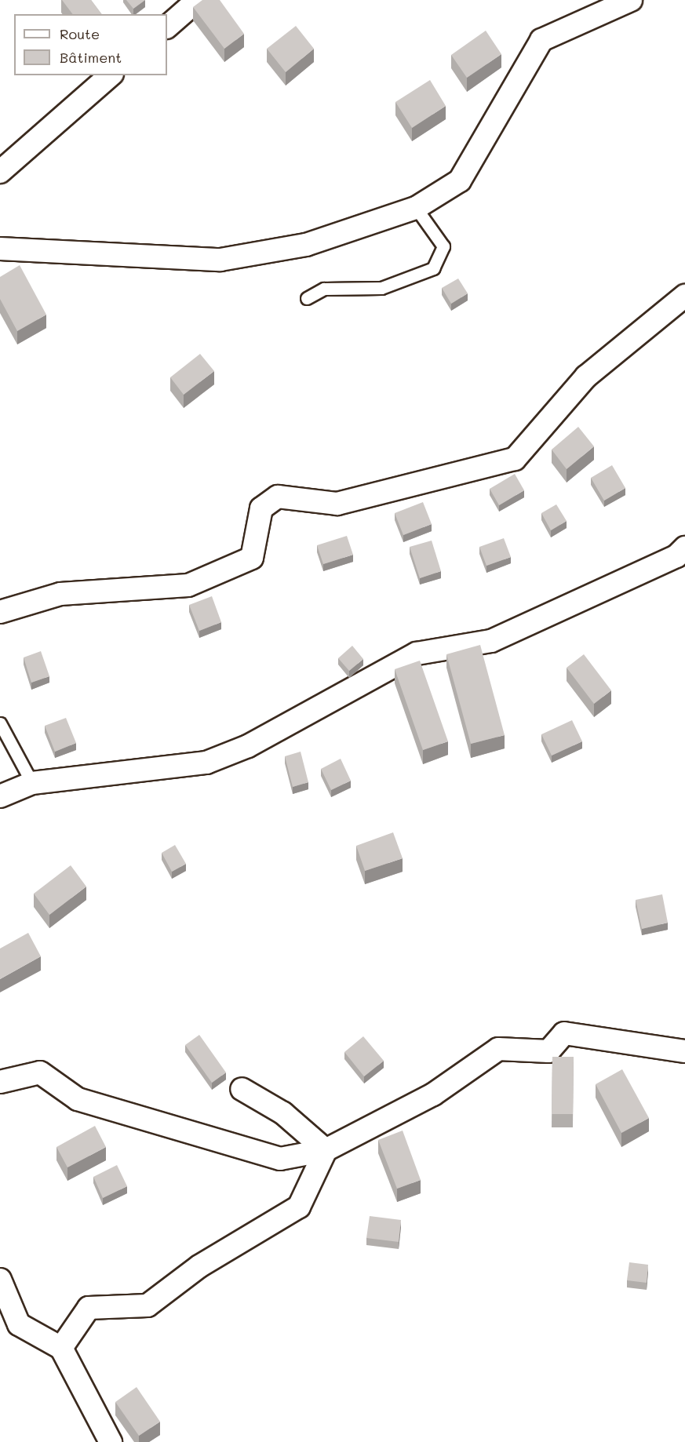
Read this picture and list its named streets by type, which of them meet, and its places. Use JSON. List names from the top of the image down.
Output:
{
  "legend": ["Route", "Bâtiment"]
}
